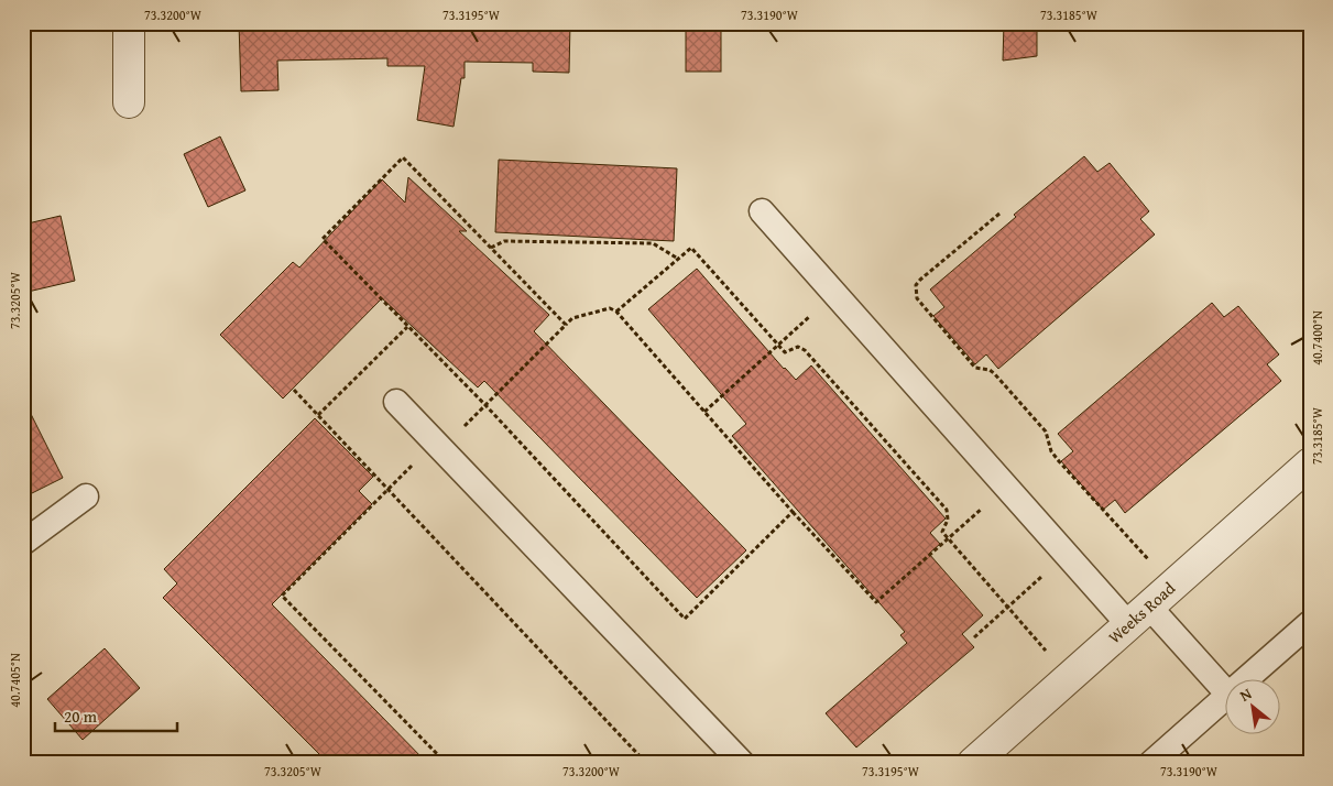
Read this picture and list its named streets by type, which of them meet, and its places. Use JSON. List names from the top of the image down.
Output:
{
  "streets": {
    "street": ["Weeks Road"]
  },
  "scale_bar": "20 m",
  "north": "top left",
  "coordinates": [
    "73.3200°W",
    "73.3195°W",
    "73.3190°W",
    "73.3185°W",
    "73.3205°W",
    "40.7400°N",
    "40.7405°N"
  ]
}
